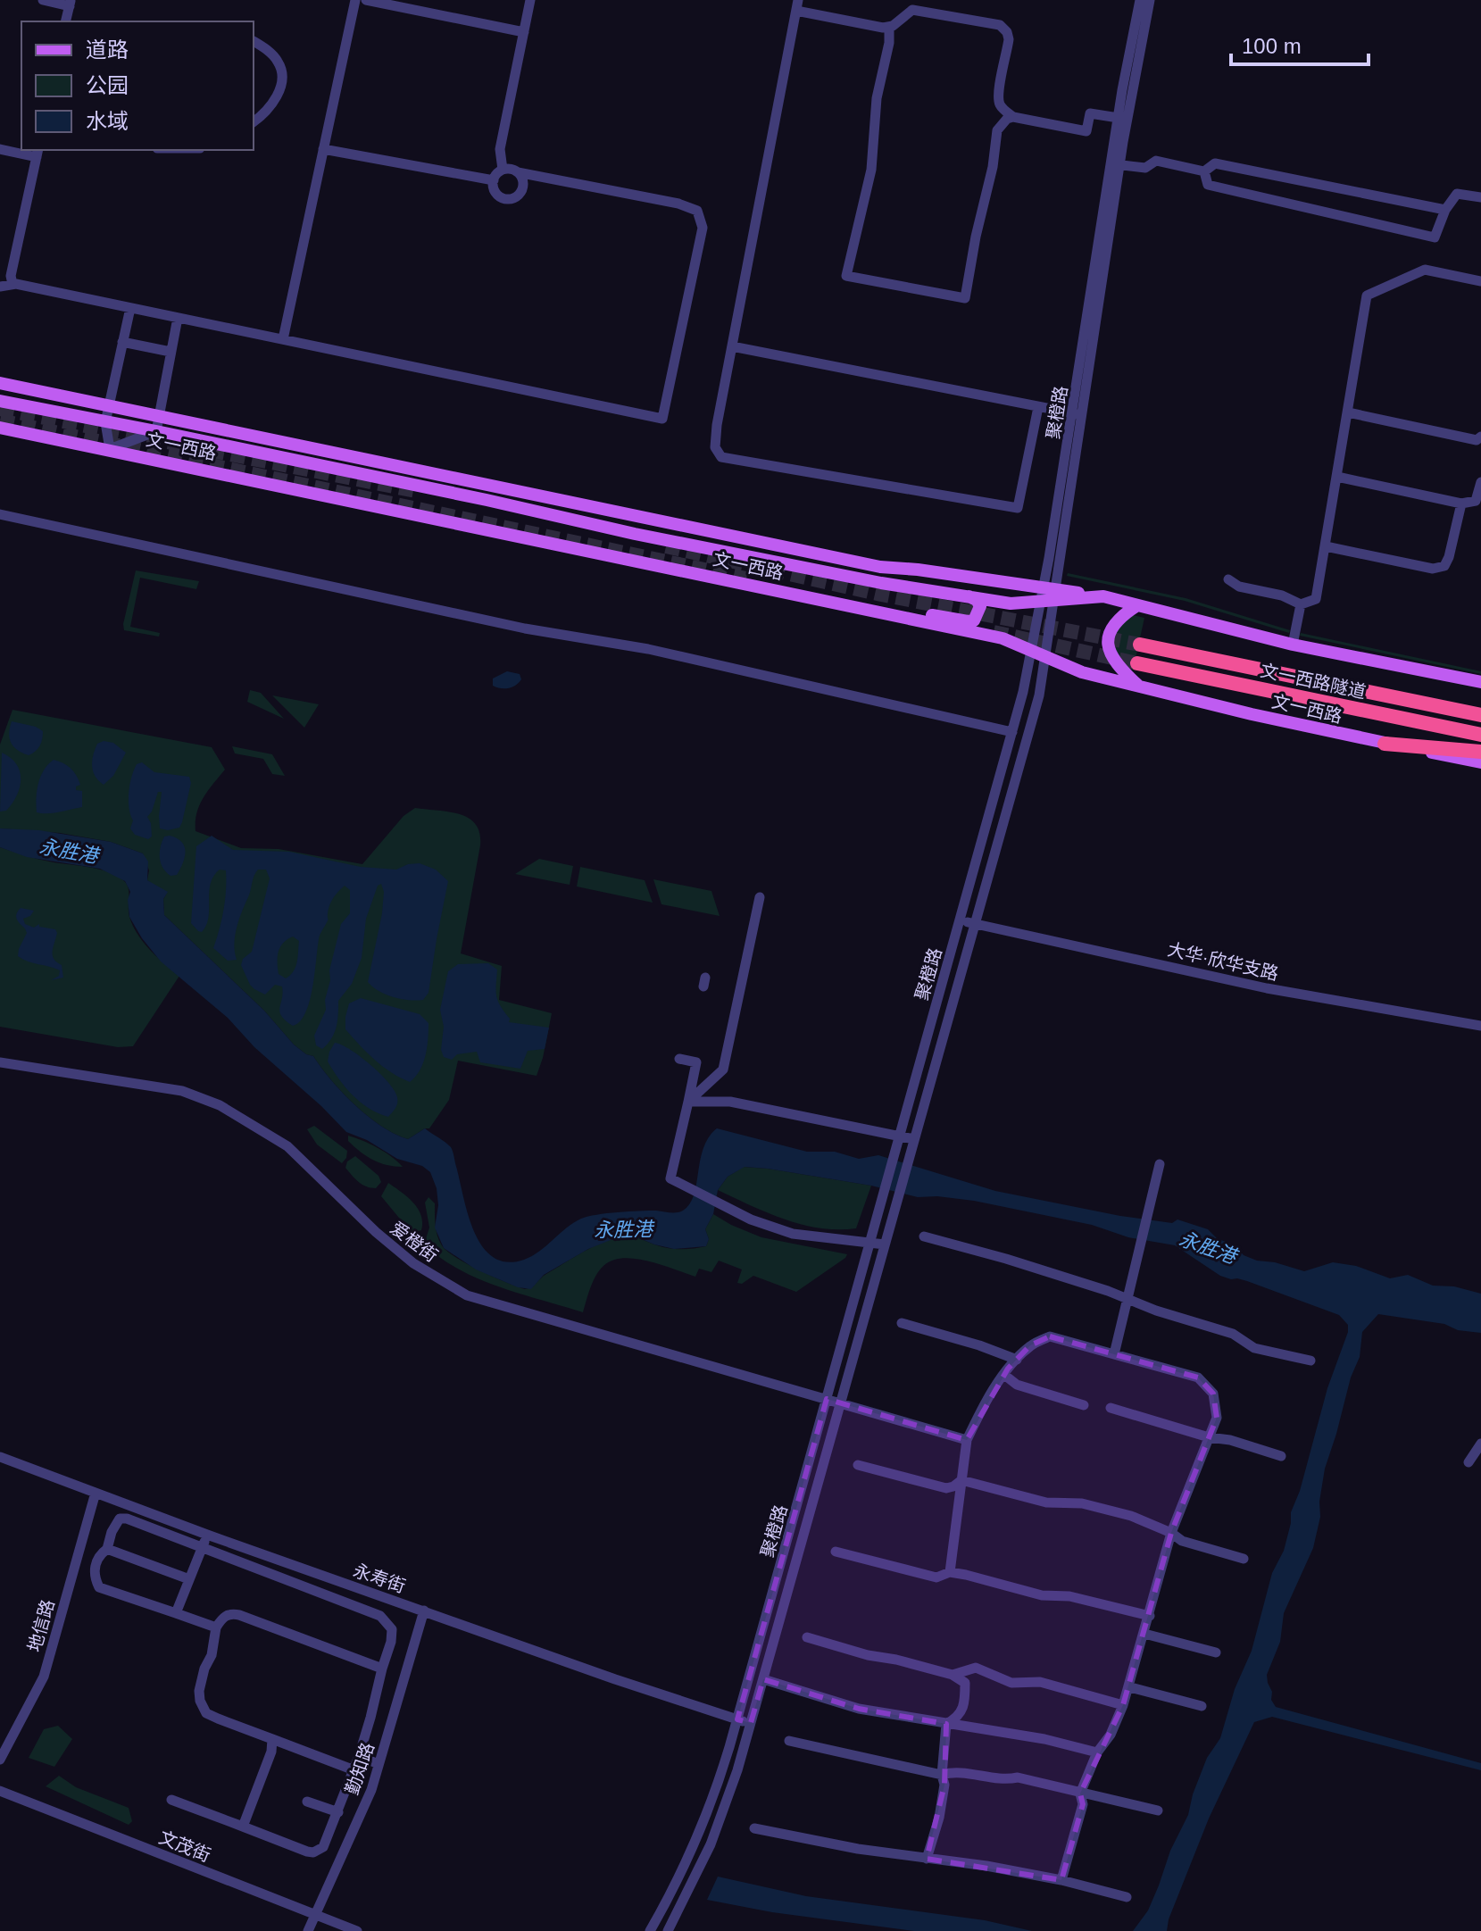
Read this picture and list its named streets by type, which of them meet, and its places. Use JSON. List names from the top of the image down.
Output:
{
  "streets": {
    "highway": ["文一西路隧道"],
    "main road": ["文一西路"],
    "street": [
      "聚橙路",
      "大华·欣华支路",
      "爱橙街",
      "永寿街",
      "地信路",
      "勤知路",
      "文茂街"
    ]
  },
  "crossings": [
    ["聚橙路", "文一西路"],
    ["聚橙路", "大华·欣华支路"],
    ["聚橙路", "爱橙街"],
    ["聚橙路", "永寿街"],
    ["永寿街", "地信路"],
    ["永寿街", "勤知路"],
    ["勤知路", "文茂街"]
  ],
  "water": ["永胜港"],
  "legend": ["道路", "公园", "水域"],
  "scale_bar": "100 m"
}
